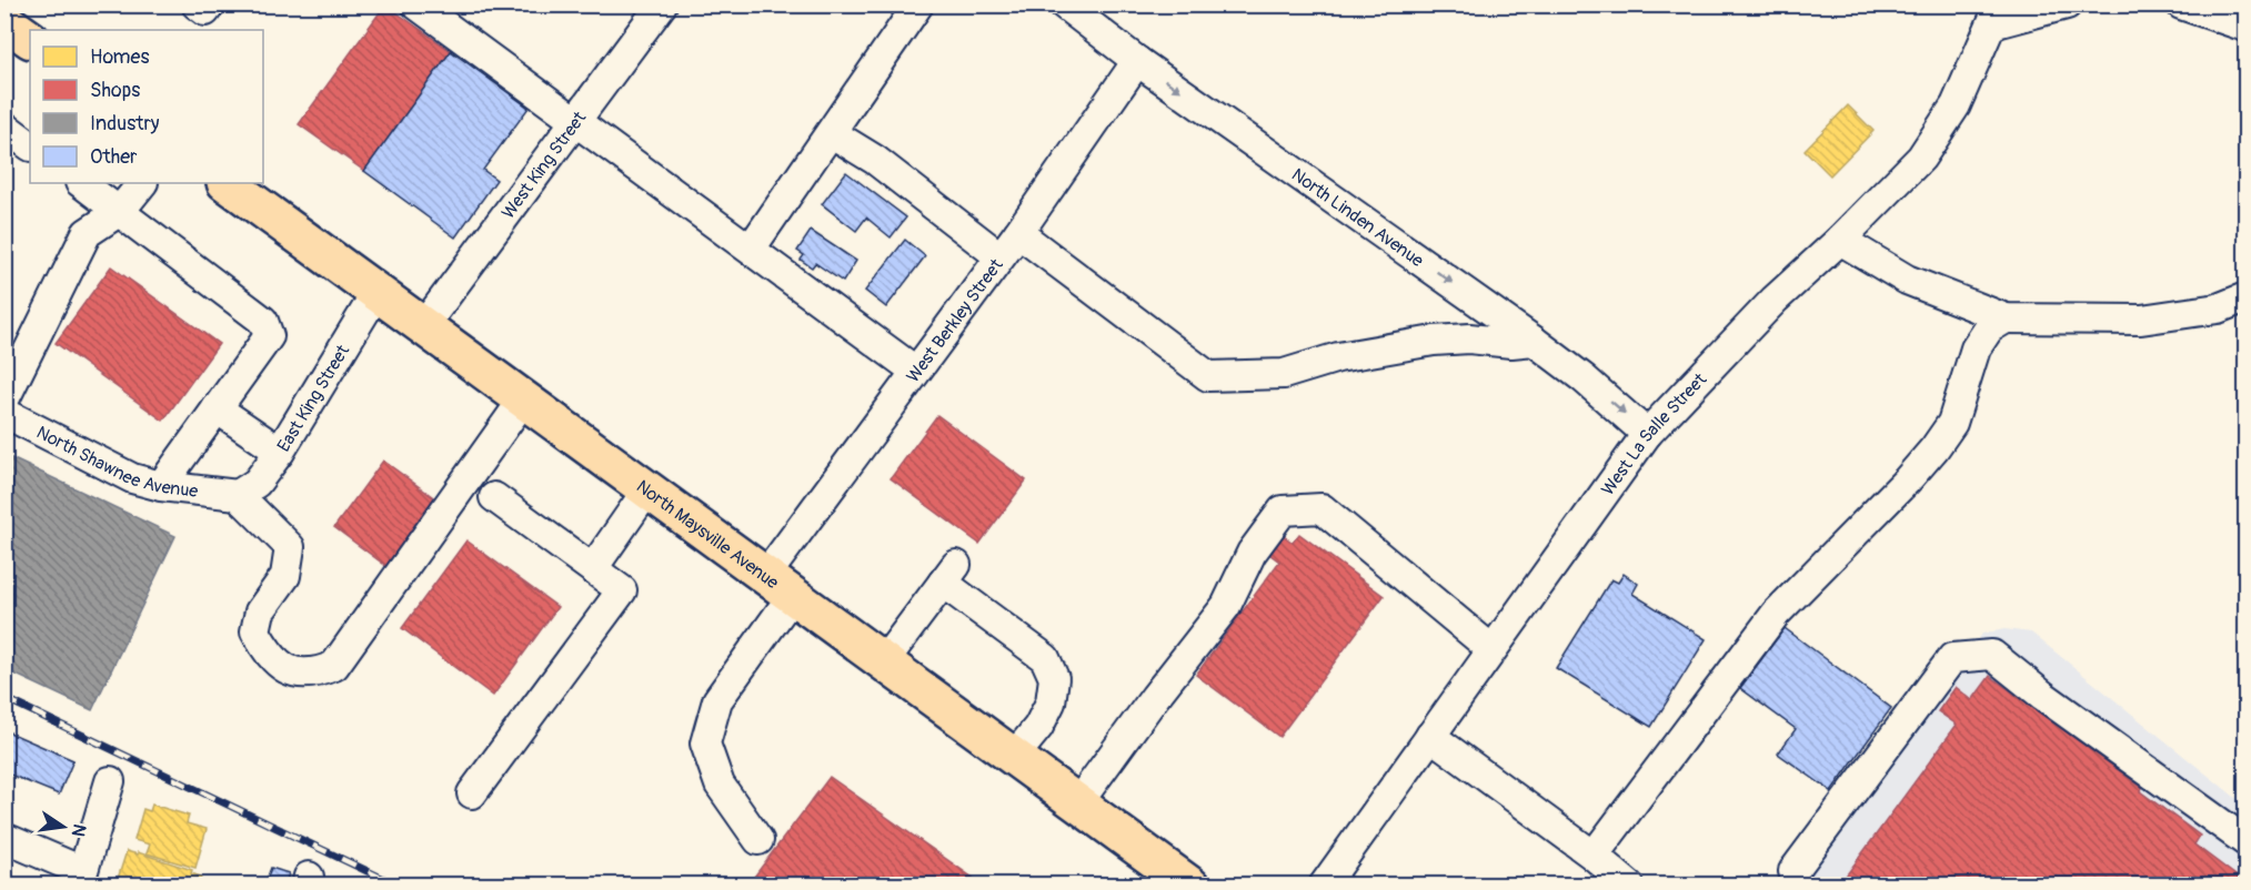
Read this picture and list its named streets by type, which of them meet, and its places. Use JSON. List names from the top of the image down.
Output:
{
  "streets": {
    "main road": ["North Maysville Avenue"],
    "street": [
      "West King Street",
      "North Linden Avenue",
      "West Berkley Street",
      "East King Street",
      "West La Salle Street",
      "North Shawnee Avenue"
    ]
  },
  "crossings": [
    ["West King Street", "North Maysville Avenue"],
    ["North Linden Avenue", "West Berkley Street"],
    ["North Linden Avenue", "West La Salle Street"],
    ["West Berkley Street", "North Maysville Avenue"],
    ["East King Street", "North Shawnee Avenue"],
    ["East King Street", "North Maysville Avenue"]
  ],
  "one_way": ["North Linden Avenue"],
  "legend": [
    "Homes",
    "Shops",
    "Industry",
    "Other"
  ],
  "north": "right"
}
